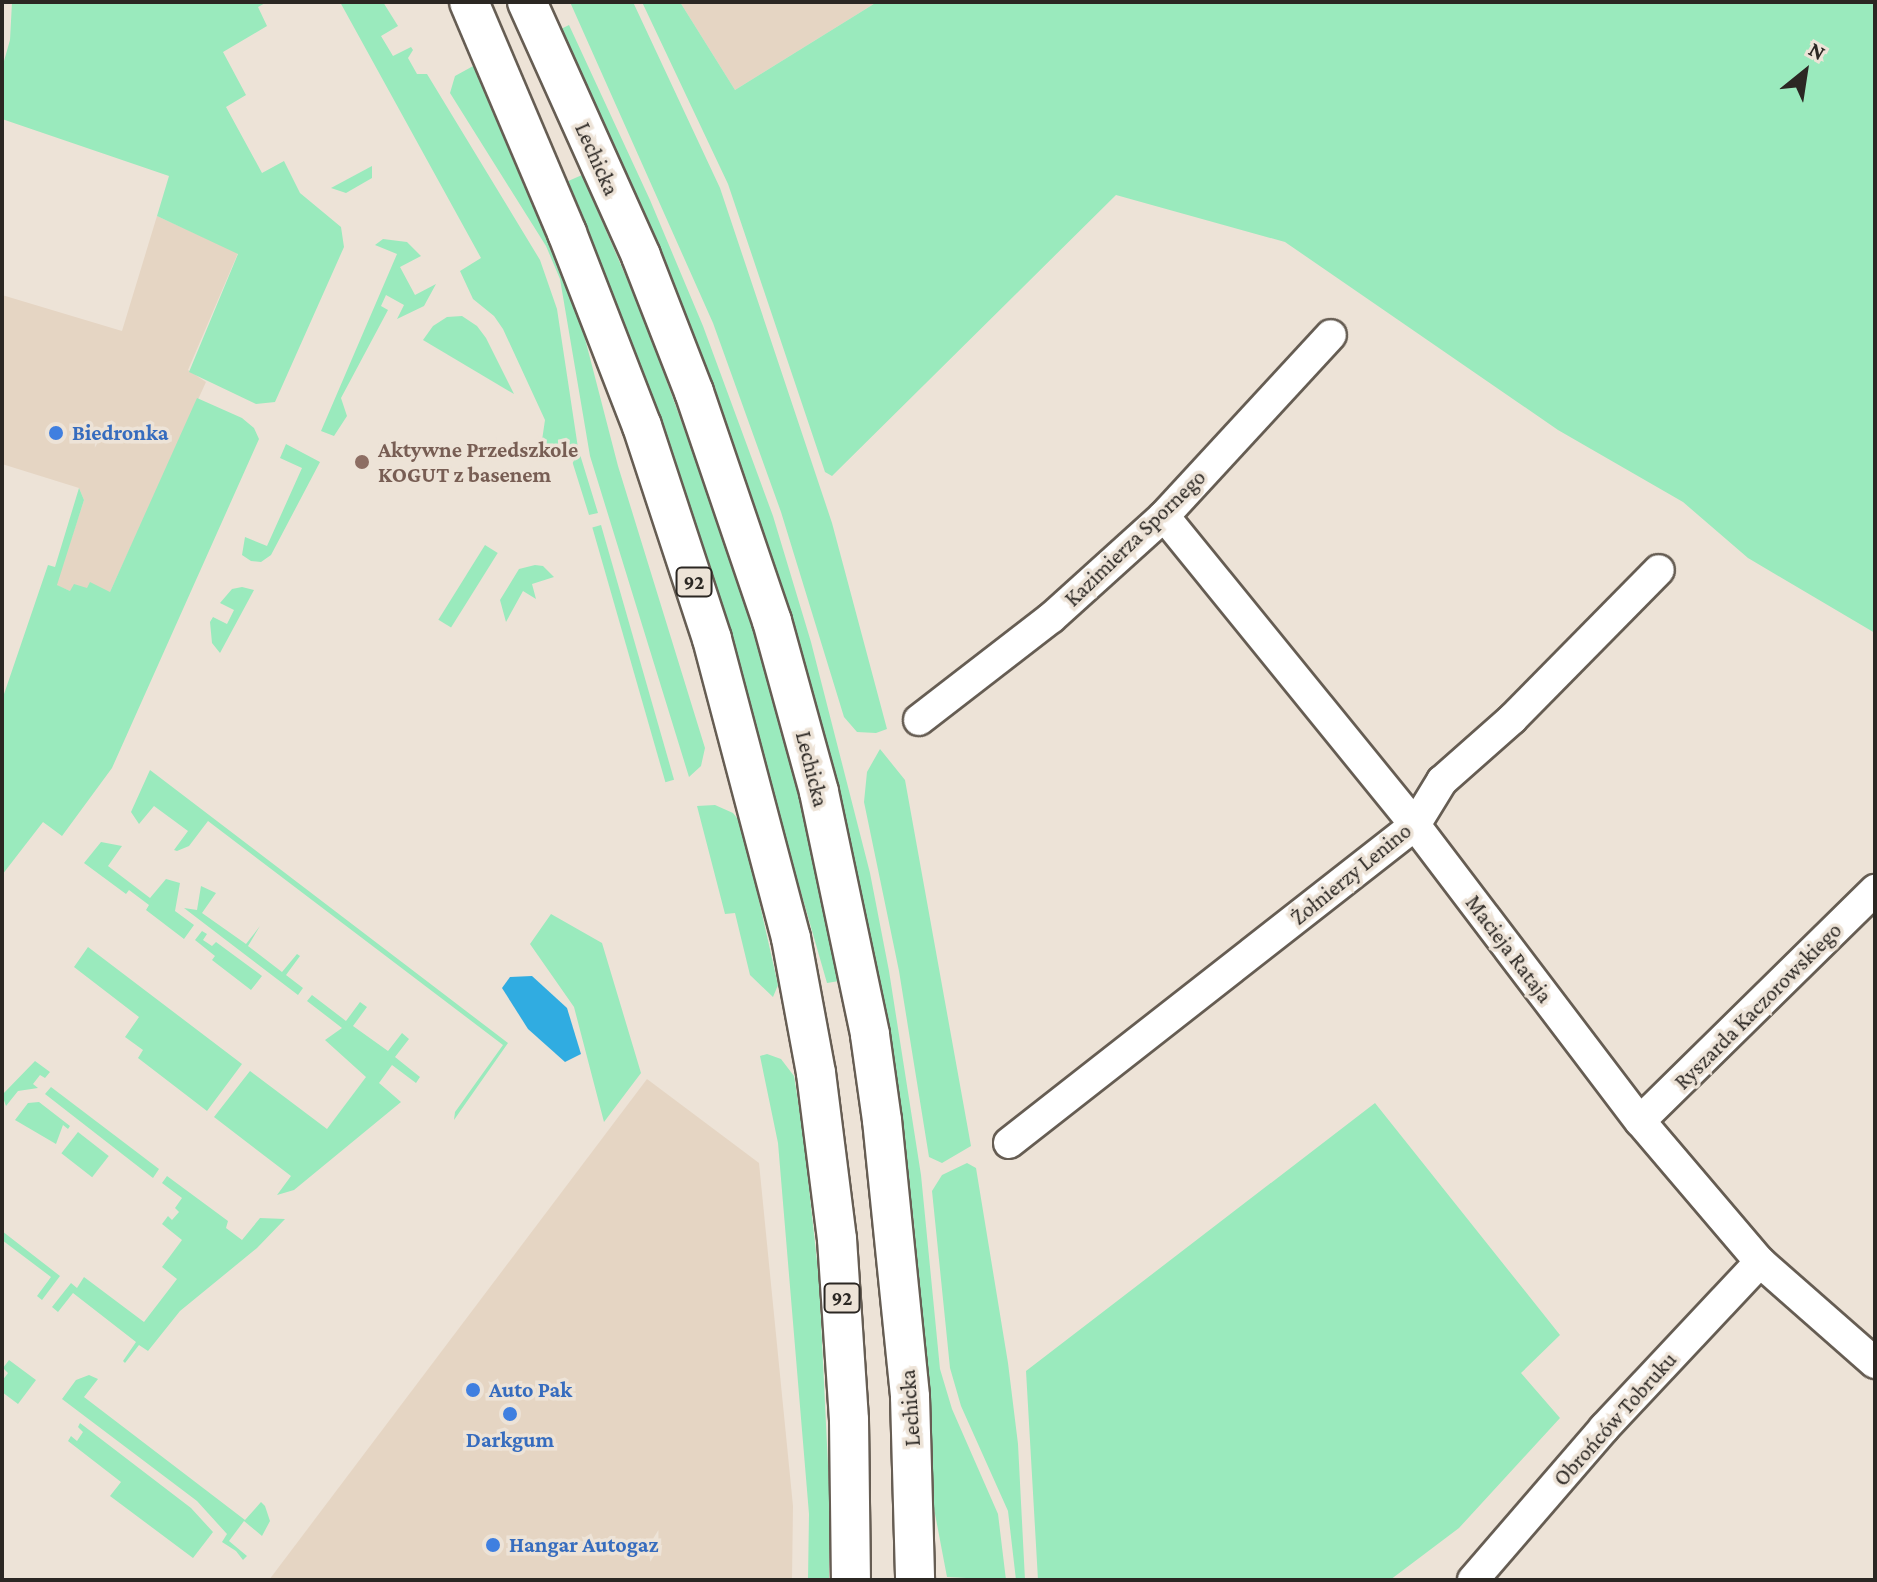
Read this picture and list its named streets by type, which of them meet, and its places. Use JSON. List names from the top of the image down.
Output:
{
  "streets": {
    "main road": ["Lechicka", "92"],
    "street": [
      "Kazimierza Spornego",
      "Żołnierzy Lenino",
      "Macieja Rataja",
      "Ryszarda Kaczorowskiego",
      "Obrońców Tobruku"
    ]
  },
  "crossings": [
    ["Kazimierza Spornego", "Macieja Rataja"],
    ["Żołnierzy Lenino", "Macieja Rataja"],
    ["Macieja Rataja", "Ryszarda Kaczorowskiego"],
    ["Macieja Rataja", "Obrońców Tobruku"]
  ],
  "places": [
    "Biedronka",
    "Aktywne Przedszkole KOGUT z basenem",
    "Auto Pak",
    "Darkgum",
    "Hangar Autogaz"
  ],
  "north": "top right"
}
